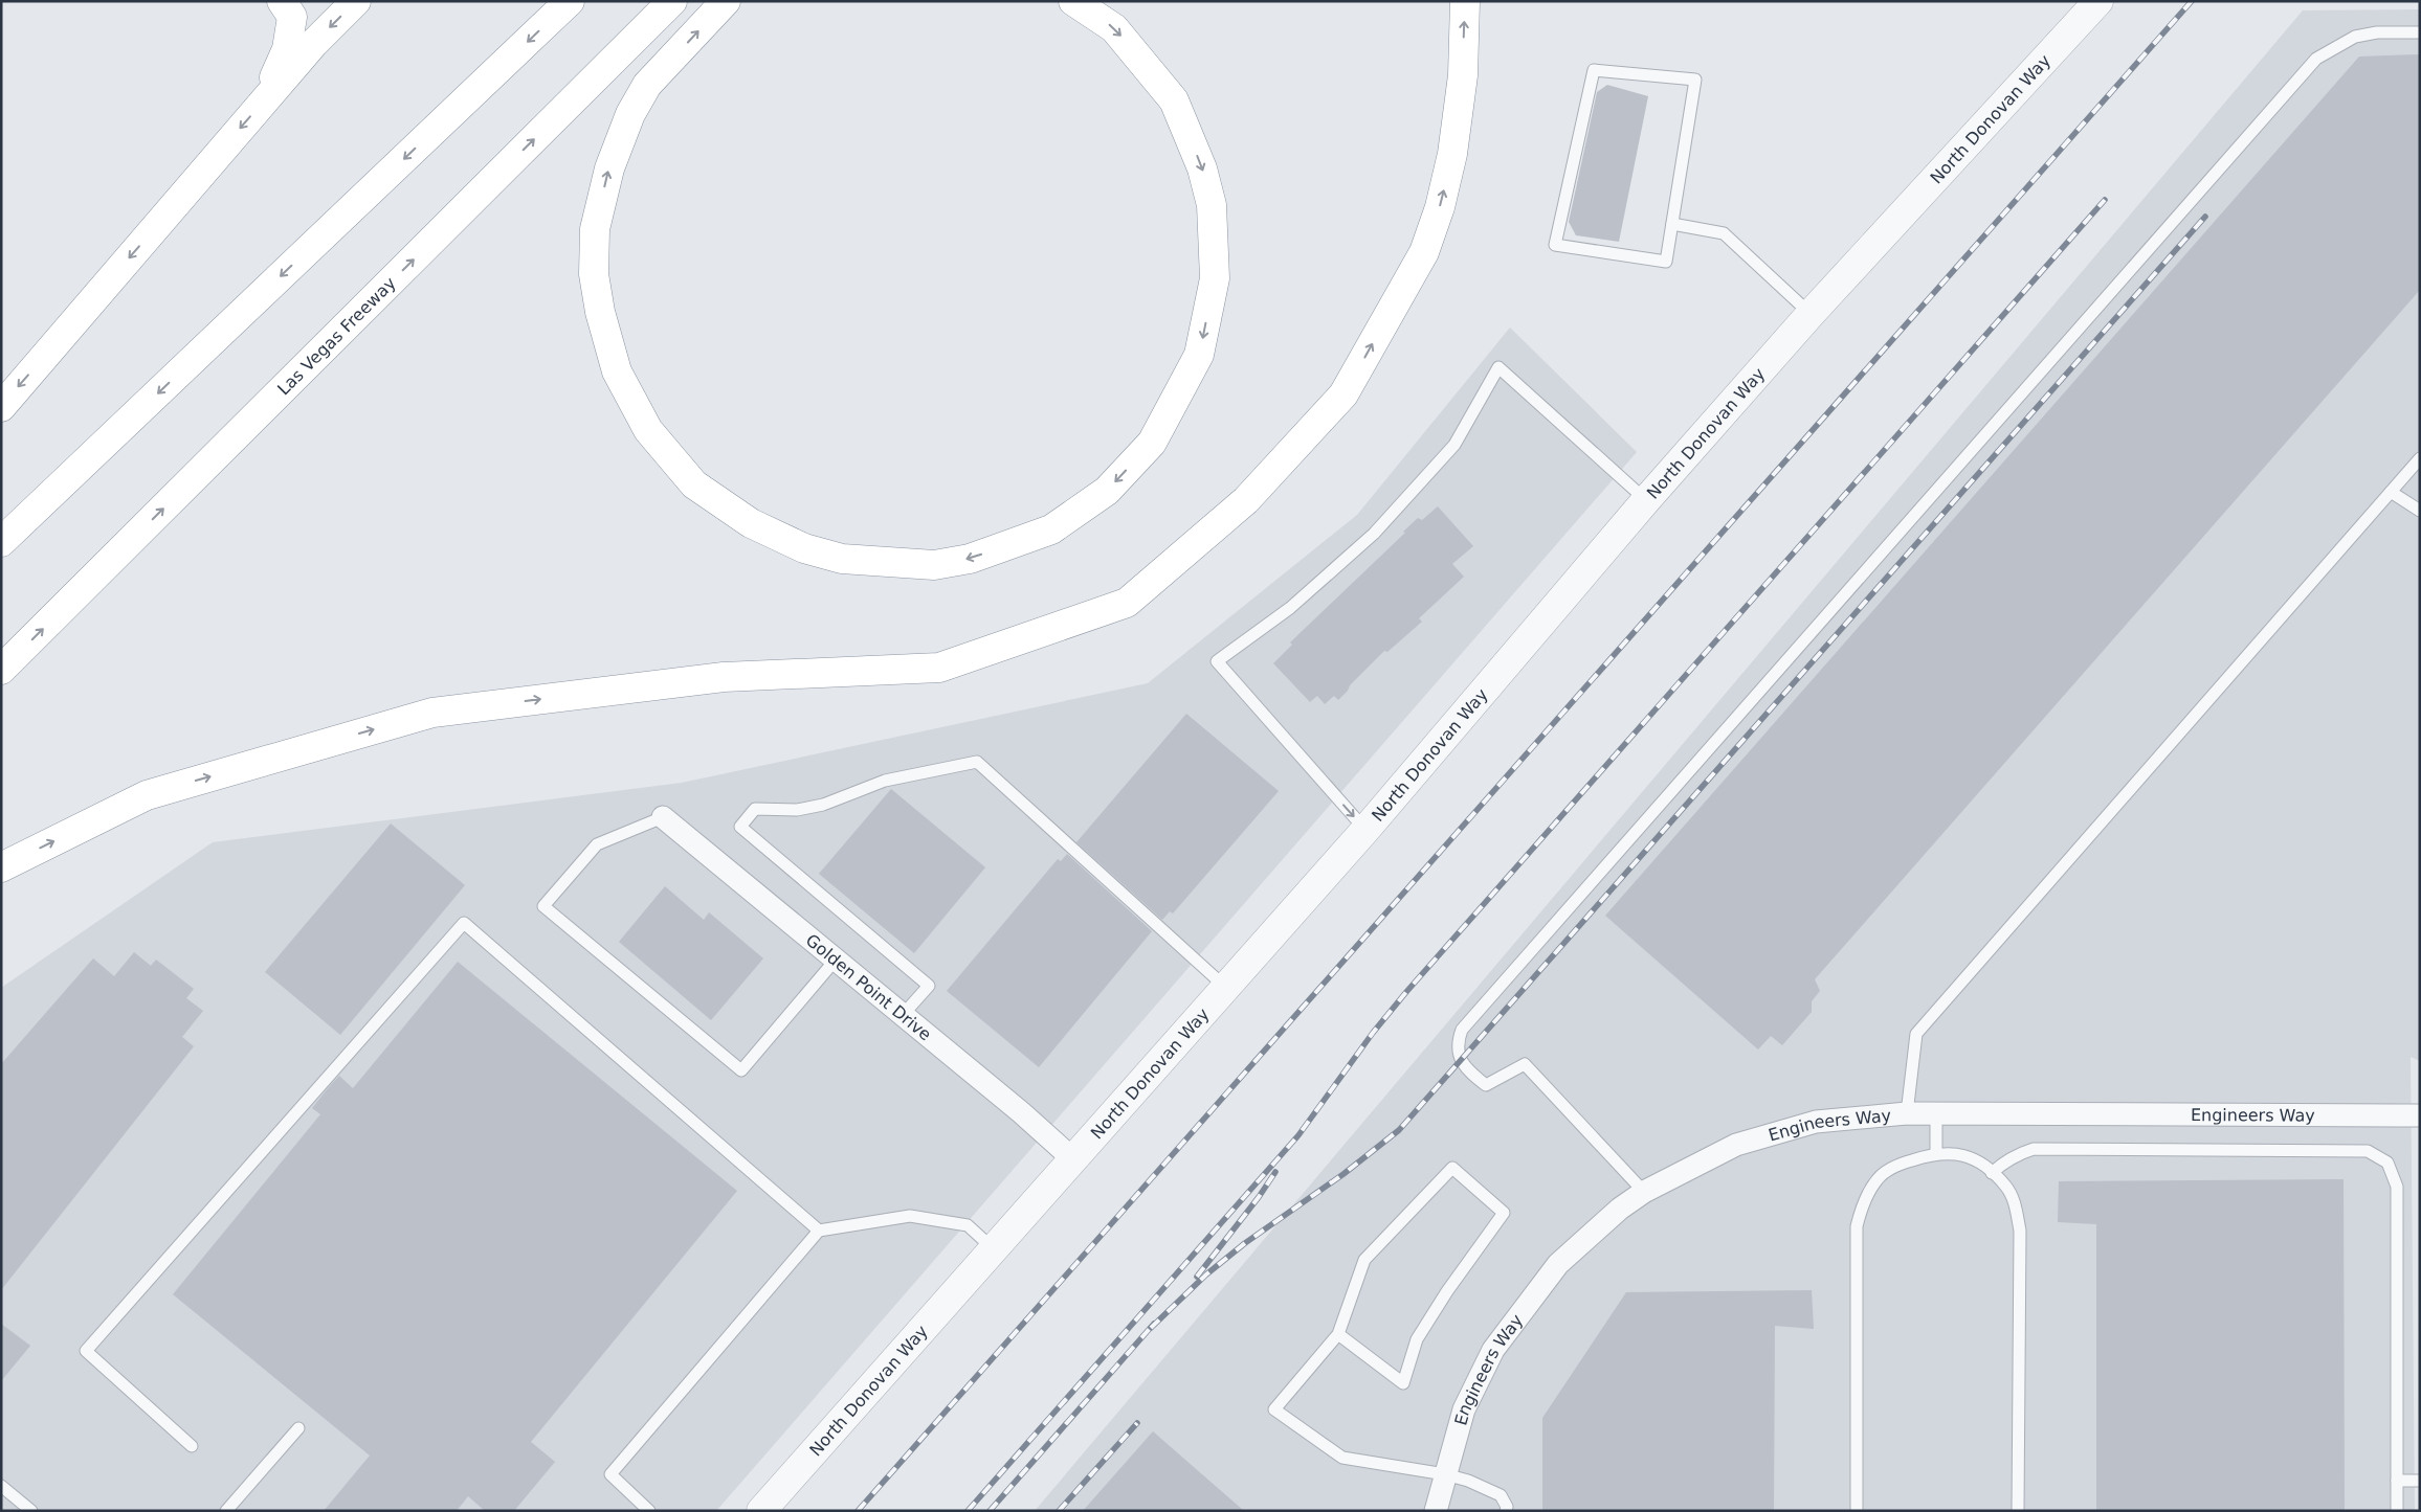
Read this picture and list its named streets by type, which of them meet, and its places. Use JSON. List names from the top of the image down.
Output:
{
  "streets": {
    "highway": ["Las Vegas Freeway"],
    "street": ["North Donovan Way", "Golden Point Drive", "Engineers Way"]
  },
  "crossings": [
    ["North Donovan Way", "Golden Point Drive"]
  ]
}
